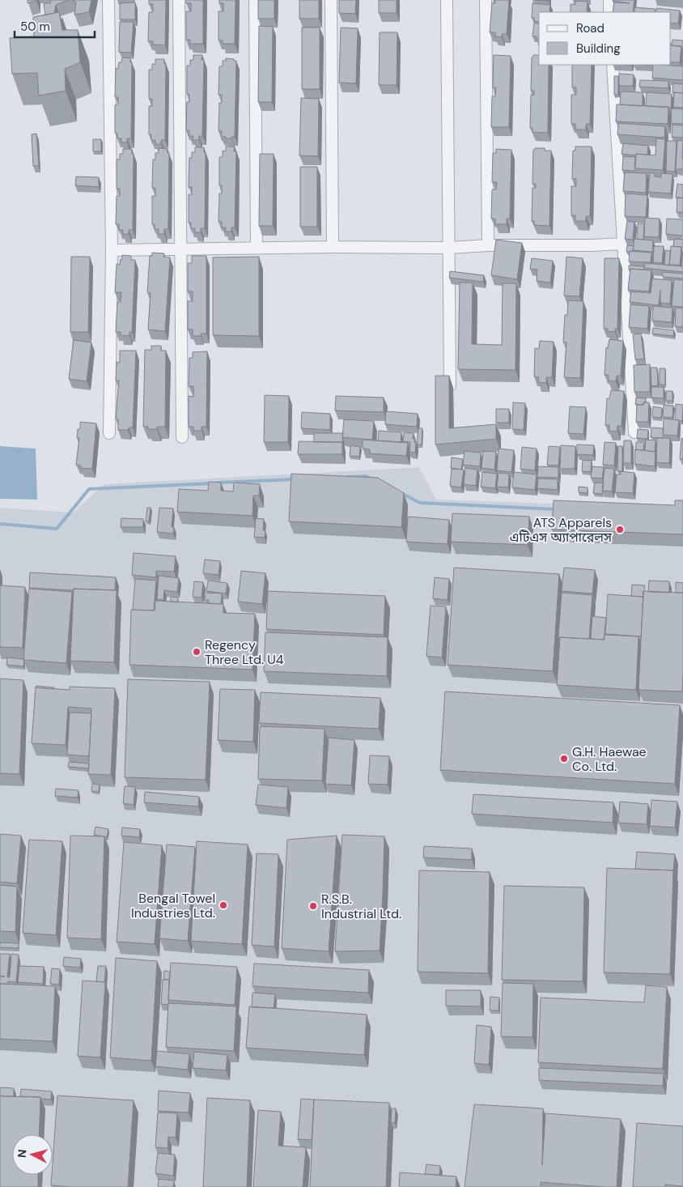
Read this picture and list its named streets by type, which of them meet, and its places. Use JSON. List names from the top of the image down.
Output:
{
  "places": [
    "ATS Apparels এটিএস অ্যাপারেলস",
    "Regency Three Ltd. U4",
    "G.H. Haewae Co. Ltd.",
    "Bengal Towel Industries Ltd.",
    "R.S.B. Industrial Ltd."
  ],
  "legend": ["Road", "Building"],
  "scale_bar": "50 m",
  "north": "left"
}
